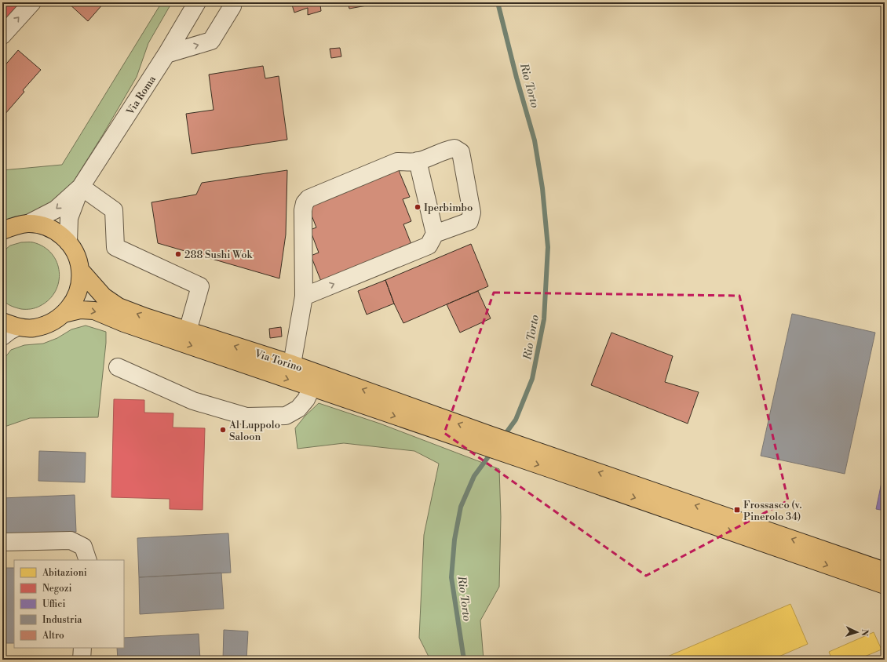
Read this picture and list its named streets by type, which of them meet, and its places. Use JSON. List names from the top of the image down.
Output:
{
  "streets": {
    "main road": ["Via Torino"],
    "street": ["Via Roma"]
  },
  "water": ["Rio Torto"],
  "places": {
    "other": ["Iperbimbo", "288 Sushi Wok", "Al Luppolo Saloon"],
    "transit": ["Frossasco (v. Pinerolo 34)"]
  },
  "legend": [
    "Abitazioni",
    "Negozi",
    "Uffici",
    "Industria",
    "Altro"
  ],
  "north": "right"
}
